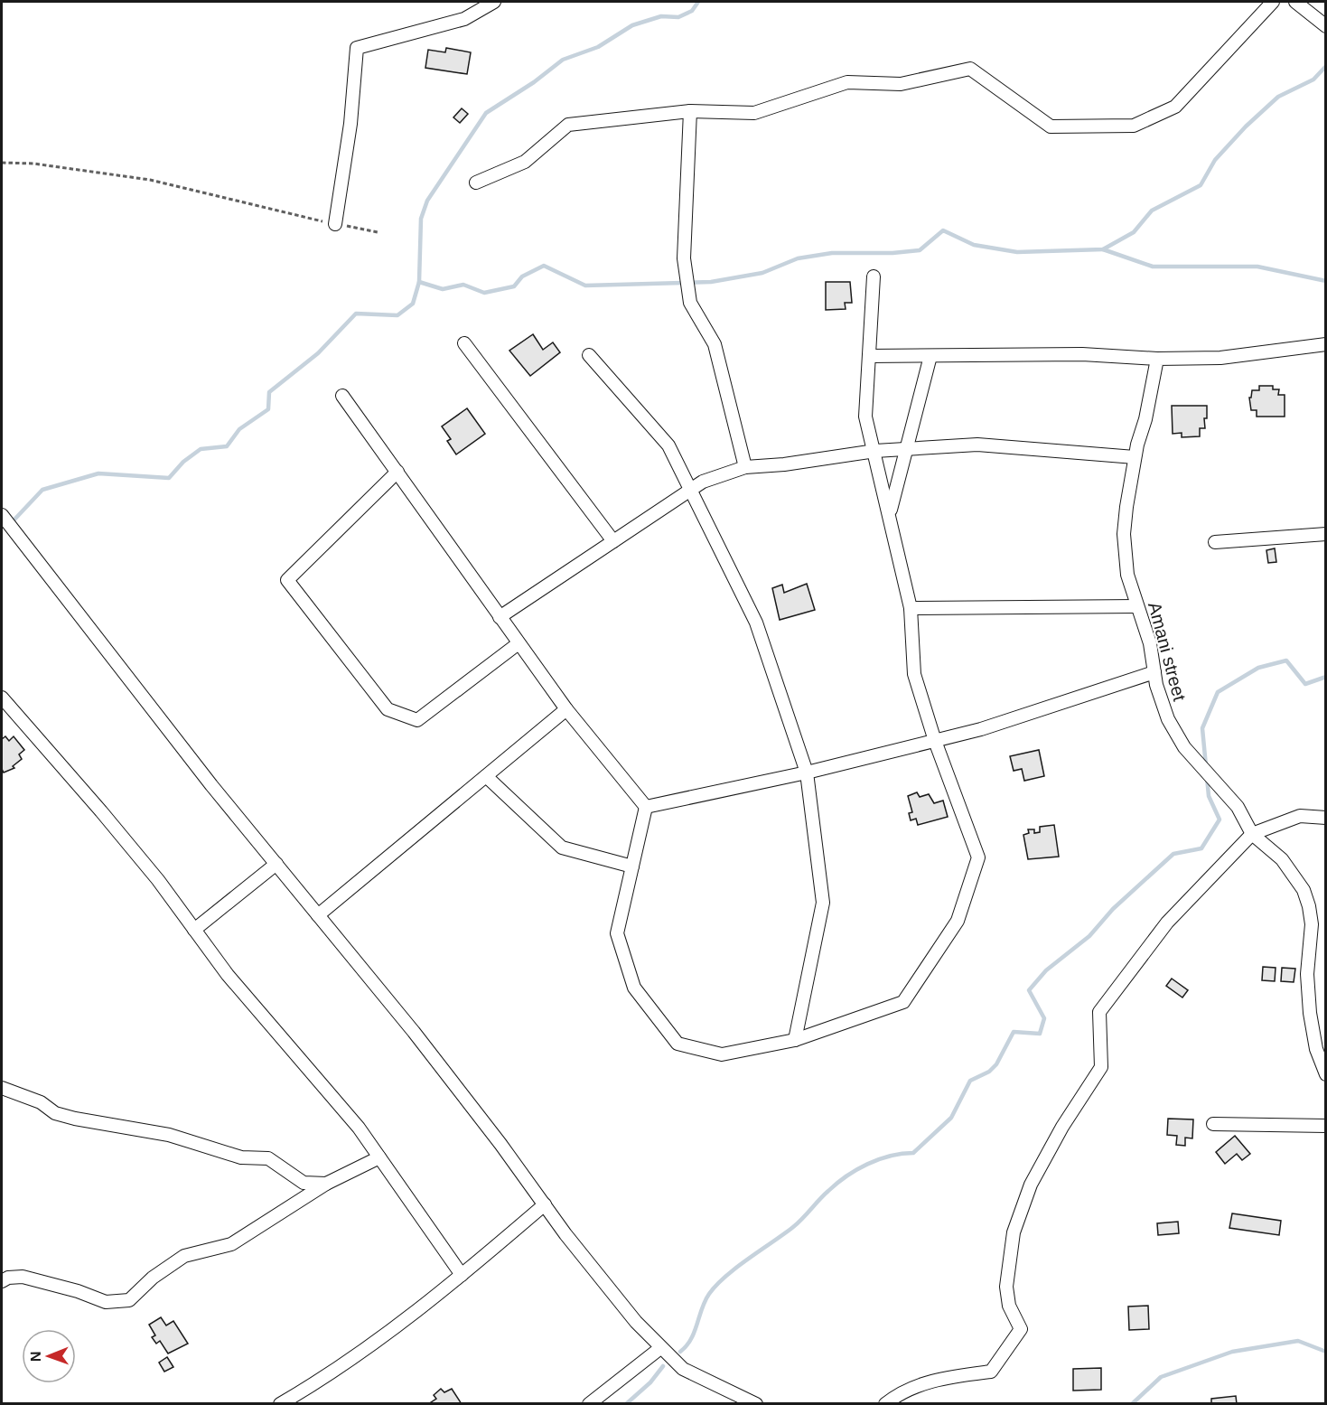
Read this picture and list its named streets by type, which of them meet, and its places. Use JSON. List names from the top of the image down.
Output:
{
  "streets": {
    "street": ["Amani street"]
  },
  "north": "left"
}
